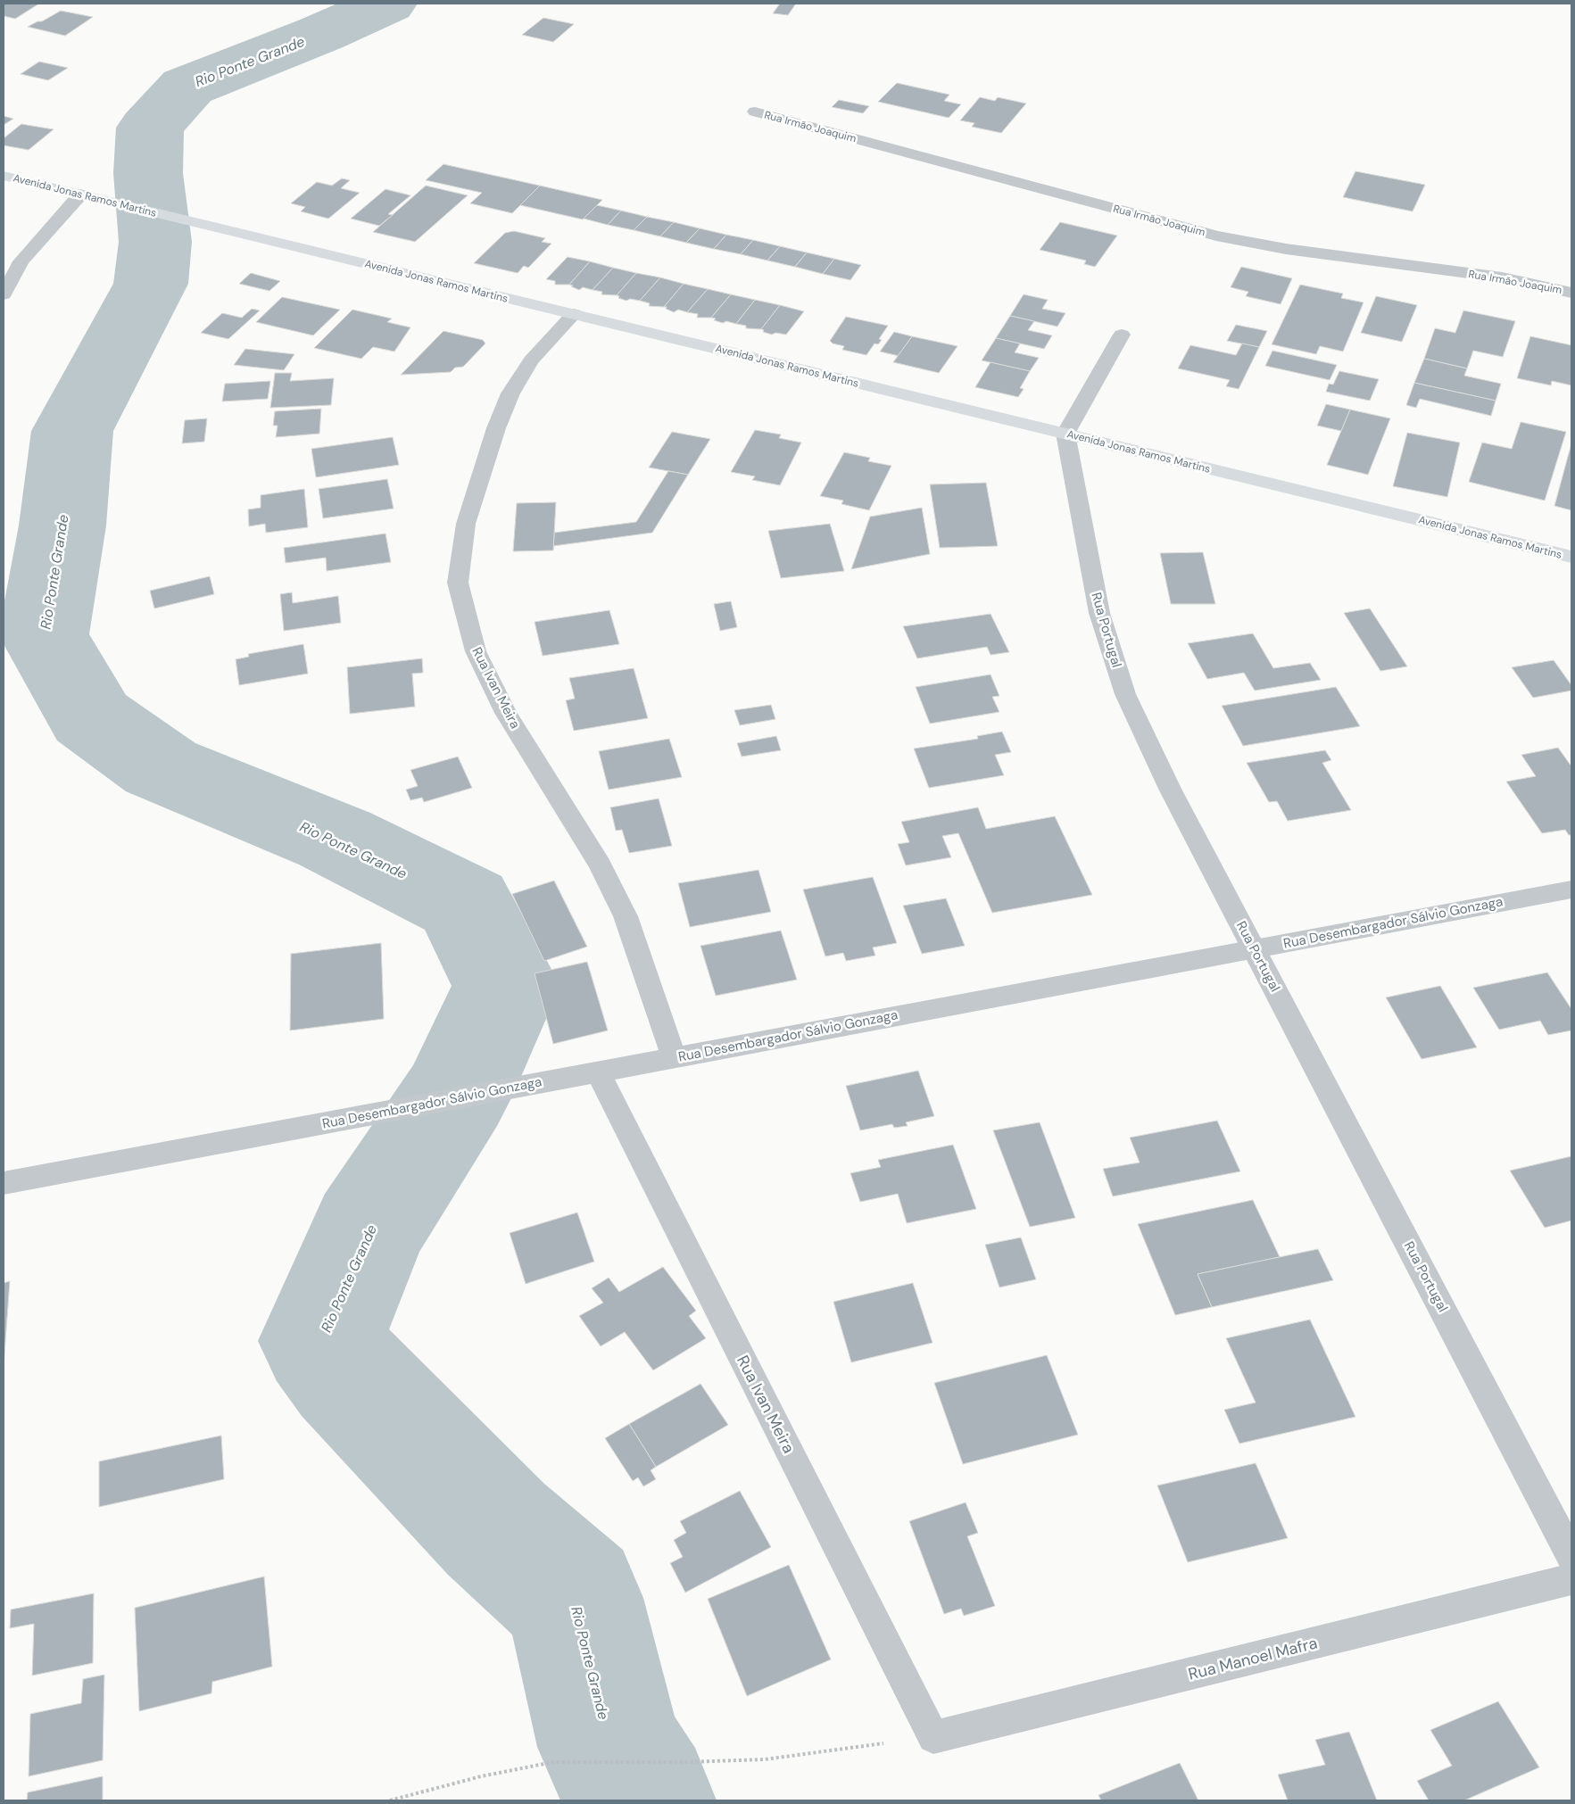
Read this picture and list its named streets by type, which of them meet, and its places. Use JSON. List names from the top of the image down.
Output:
{
  "streets": {
    "main road": ["Avenida Jonas Ramos Martins"],
    "street": [
      "Rua Irmão Joaquim",
      "Rua Portugal",
      "Rua Ivan Meira",
      "Rua Desembargador Sálvio Gonzaga",
      "Rua Manoel Mafra"
    ]
  },
  "crossings": [
    ["Avenida Jonas Ramos Martins", "Rua Portugal"],
    ["Avenida Jonas Ramos Martins", "Rua Ivan Meira"],
    ["Rua Portugal", "Rua Desembargador Sálvio Gonzaga"],
    ["Rua Ivan Meira", "Rua Desembargador Sálvio Gonzaga"],
    ["Rua Ivan Meira", "Rua Manoel Mafra"]
  ],
  "water": ["Rio Ponte Grande"]
}
